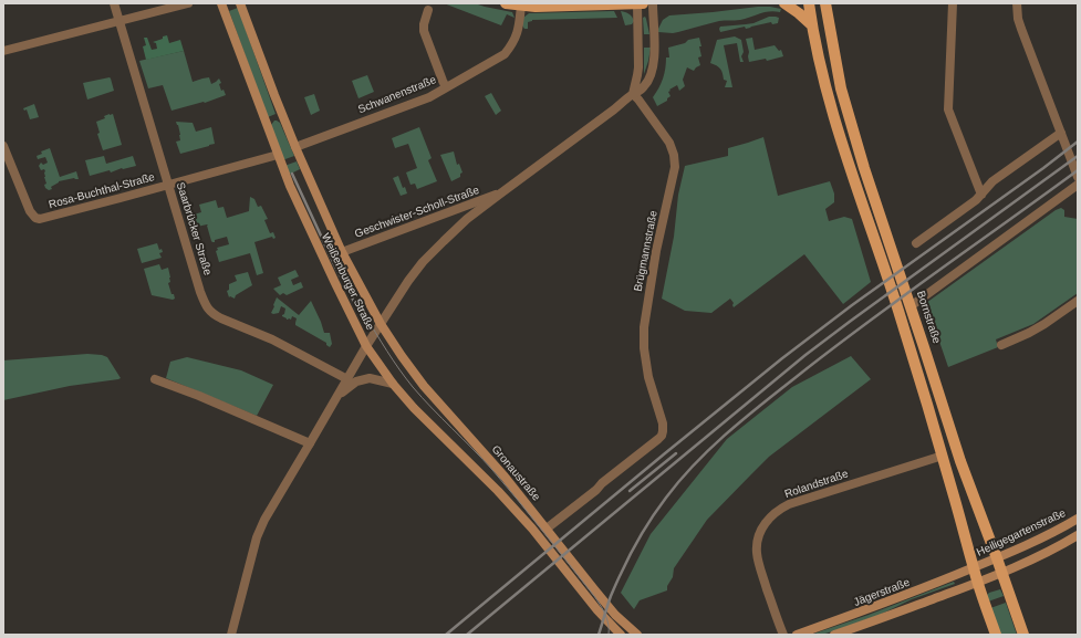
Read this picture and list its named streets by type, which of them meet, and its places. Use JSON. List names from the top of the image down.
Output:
{
  "streets": {
    "main road": [
      "Weißenburger Straße",
      "Bornstraße",
      "Gronaustraße",
      "Heiligegartenstraße",
      "Jägerstraße"
    ],
    "street": [
      "Schwanenstraße",
      "Rosa-Buchthal-Straße",
      "Geschwister-Scholl-Straße",
      "Saarbrücker Straße",
      "Brügmannstraße",
      "Rolandstraße"
    ]
  },
  "crossings": [
    ["Schwanenstraße", "Weißenburger Straße"],
    ["Rosa-Buchthal-Straße", "Saarbrücker Straße"],
    ["Rosa-Buchthal-Straße", "Weißenburger Straße"],
    ["Geschwister-Scholl-Straße", "Brügmannstraße"],
    ["Geschwister-Scholl-Straße", "Weißenburger Straße"],
    ["Geschwister-Scholl-Straße", "Gronaustraße"],
    ["Saarbrücker Straße", "Weißenburger Straße"],
    ["Brügmannstraße", "Gronaustraße"],
    ["Weißenburger Straße", "Gronaustraße"],
    ["Bornstraße", "Heiligegartenstraße"],
    ["Heiligegartenstraße", "Jägerstraße"]
  ]
}
